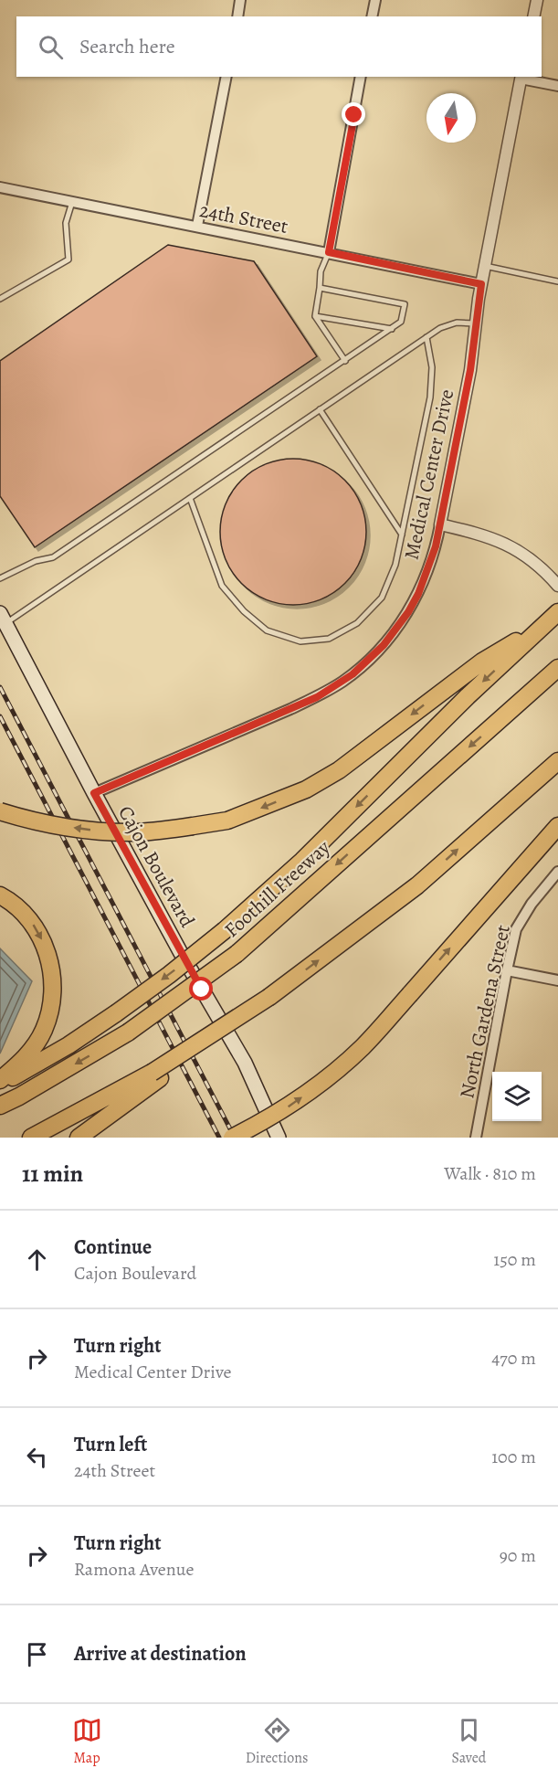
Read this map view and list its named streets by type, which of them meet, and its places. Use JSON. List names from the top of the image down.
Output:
{
  "streets": {
    "highway": ["Foothill Freeway"],
    "main road": ["Cajon Boulevard"],
    "street": ["24th Street", "Medical Center Drive", "North Gardena Street"]
  },
  "crossings": [
    ["24th Street", "Medical Center Drive"],
    ["Medical Center Drive", "Cajon Boulevard"]
  ],
  "north": "bottom",
  "page": {
    "search": "Search here",
    "heading": ["11 min", "Walk · 810 m"],
    "list": [
      ["Continue", "Cajon Boulevard", "150 m"],
      ["Turn right", "Medical Center Drive", "470 m"],
      ["Turn left", "24th Street", "100 m"],
      ["Turn right", "Ramona Avenue", "90 m"],
      "Arrive at destination"
    ],
    "nav": ["Map", "Directions", "Saved"]
  }
}
